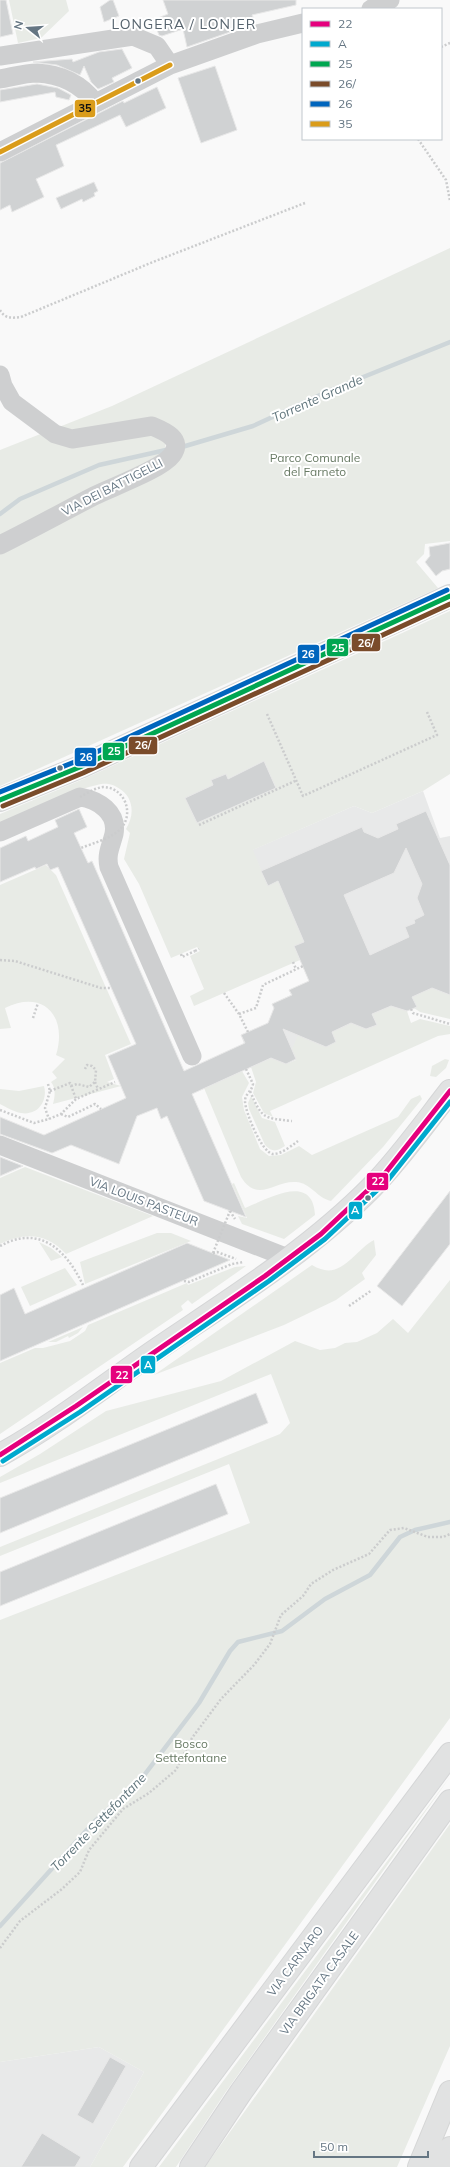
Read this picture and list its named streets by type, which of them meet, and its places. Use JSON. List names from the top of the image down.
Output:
{
  "streets": {
    "main road": ["VIA CARNARO", "VIA BRIGATA CASALE"],
    "street": ["VIA DEI BATTIGELLI", "VIA LOUIS PASTEUR"]
  },
  "districts": ["LONGERA / LONJER"],
  "water": ["Torrente Grande", "Torrente Settefontane"],
  "parks": ["Parco Comunale del Farneto", "Bosco Settefontane"],
  "lines": [
    "transit line 35",
    "transit line 26",
    "transit line 25",
    "transit line 26/",
    "transit line 22",
    "transit line A"
  ],
  "legend": [
    "22",
    "A",
    "25",
    "26/",
    "26",
    "35"
  ],
  "scale_bar": "50 m",
  "north": "left"
}
